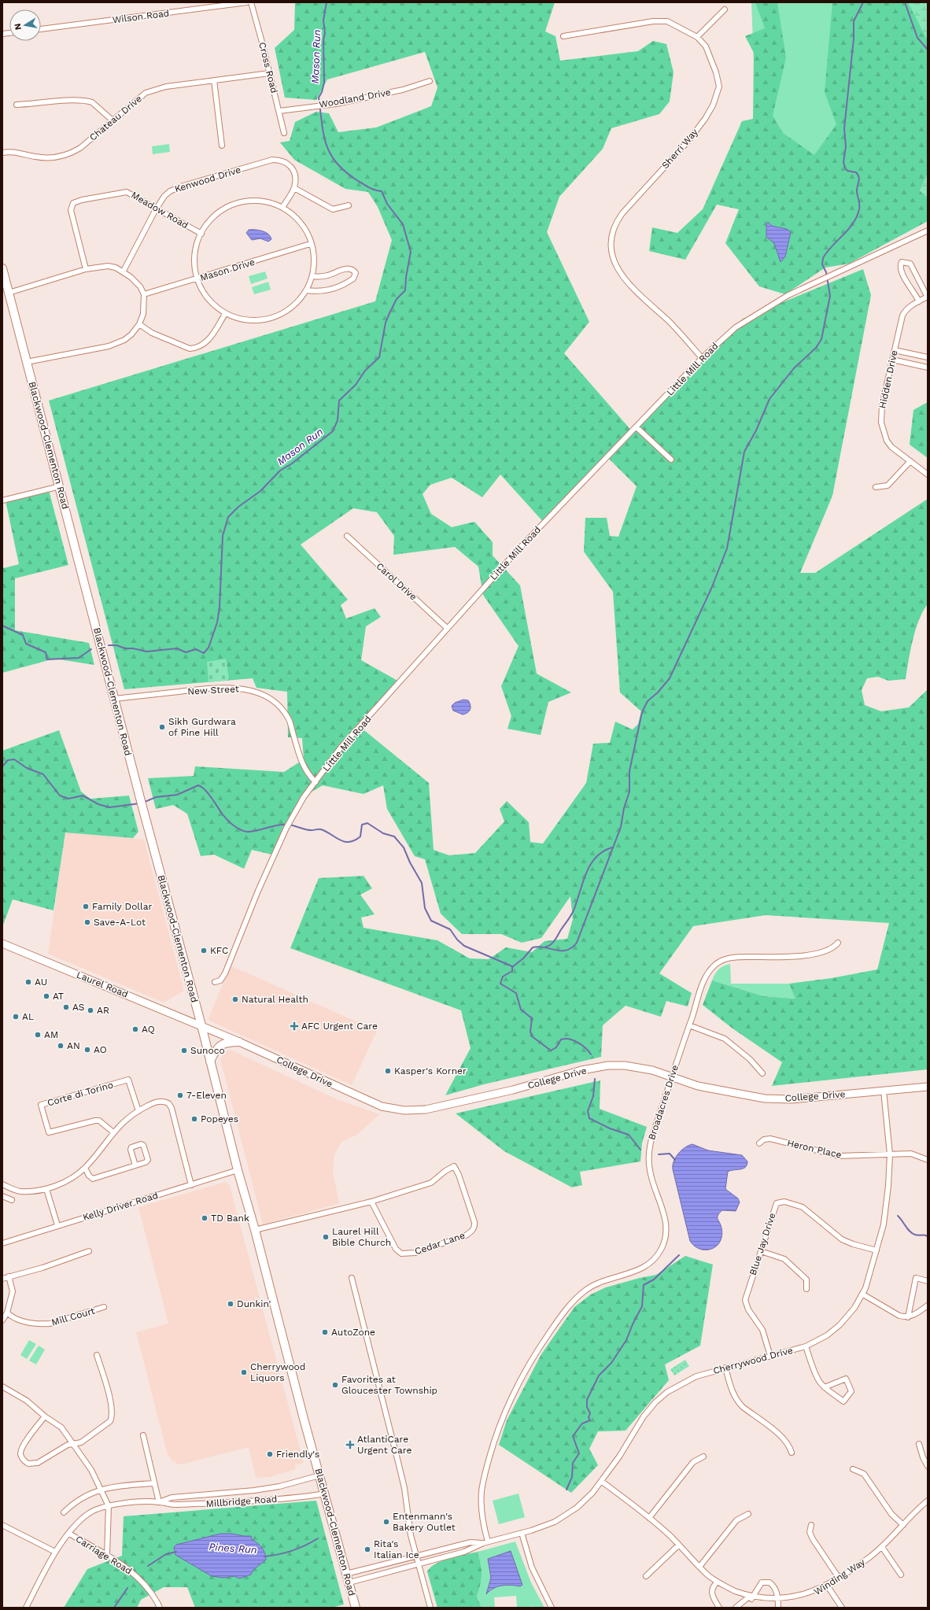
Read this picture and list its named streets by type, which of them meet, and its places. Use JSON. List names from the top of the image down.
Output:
{
  "streets": {
    "main road": ["Blackwood-Clementon Road", "Laurel Road", "College Drive"],
    "street": [
      "Wilson Road",
      "Cross Road",
      "Woodland Drive",
      "Chateau Drive",
      "Sherri Way",
      "Kenwood Drive",
      "Meadow Road",
      "Mason Drive",
      "Little Mill Road",
      "Hidden Drive",
      "Carol Drive",
      "New Street",
      "Corte di Torino",
      "Broadacres Drive",
      "Heron Place",
      "Kelly Driver Road",
      "Cedar Lane",
      "Blue Jay Drive",
      "Mill Court",
      "Cherrywood Drive",
      "Millbridge Road",
      "Carriage Road",
      "Winding Way"
    ]
  },
  "crossings": [
    ["Cross Road", "Woodland Drive"],
    ["Cross Road", "Chateau Drive"],
    ["Sherri Way", "Little Mill Road"],
    ["Kenwood Drive", "Meadow Road"],
    ["Little Mill Road", "Carol Drive"],
    ["Little Mill Road", "New Street"],
    ["Blackwood-Clementon Road", "New Street"],
    ["Blackwood-Clementon Road", "Laurel Road"],
    ["Blackwood-Clementon Road", "College Drive"],
    ["Blackwood-Clementon Road", "Kelly Driver Road"],
    ["Blackwood-Clementon Road", "Cedar Lane"],
    ["Blackwood-Clementon Road", "Cherrywood Drive"],
    ["Blackwood-Clementon Road", "Millbridge Road"],
    ["Laurel Road", "College Drive"],
    ["College Drive", "Broadacres Drive"],
    ["College Drive", "Cherrywood Drive"],
    ["Broadacres Drive", "Cherrywood Drive"],
    ["Heron Place", "Cherrywood Drive"],
    ["Blue Jay Drive", "Cherrywood Drive"],
    ["Cherrywood Drive", "Winding Way"],
    ["Millbridge Road", "Carriage Road"]
  ],
  "water": ["Mason Run", "Pines Run"],
  "places": {
    "other": [
      "Sikh Gurdwara of Pine Hill",
      "Family Dollar",
      "Save-A-Lot",
      "KFC",
      "AU",
      "AT",
      "Natural Health",
      "AS",
      "AR",
      "AL",
      "AQ",
      "AM",
      "AN",
      "AO",
      "Sunoco",
      "Kasper's Korner",
      "7-Eleven",
      "Popeyes",
      "TD Bank",
      "Laurel Hill Bible Church",
      "Dunkin'",
      "AutoZone",
      "Cherrywood Liquors",
      "Favorites at Gloucester Township",
      "Friendly's",
      "Entenmann's Bakery Outlet",
      "Rita's Italian Ice"
    ],
    "health": ["AFC Urgent Care", "AtlantiCare Urgent Care"]
  },
  "north": "left"
}
